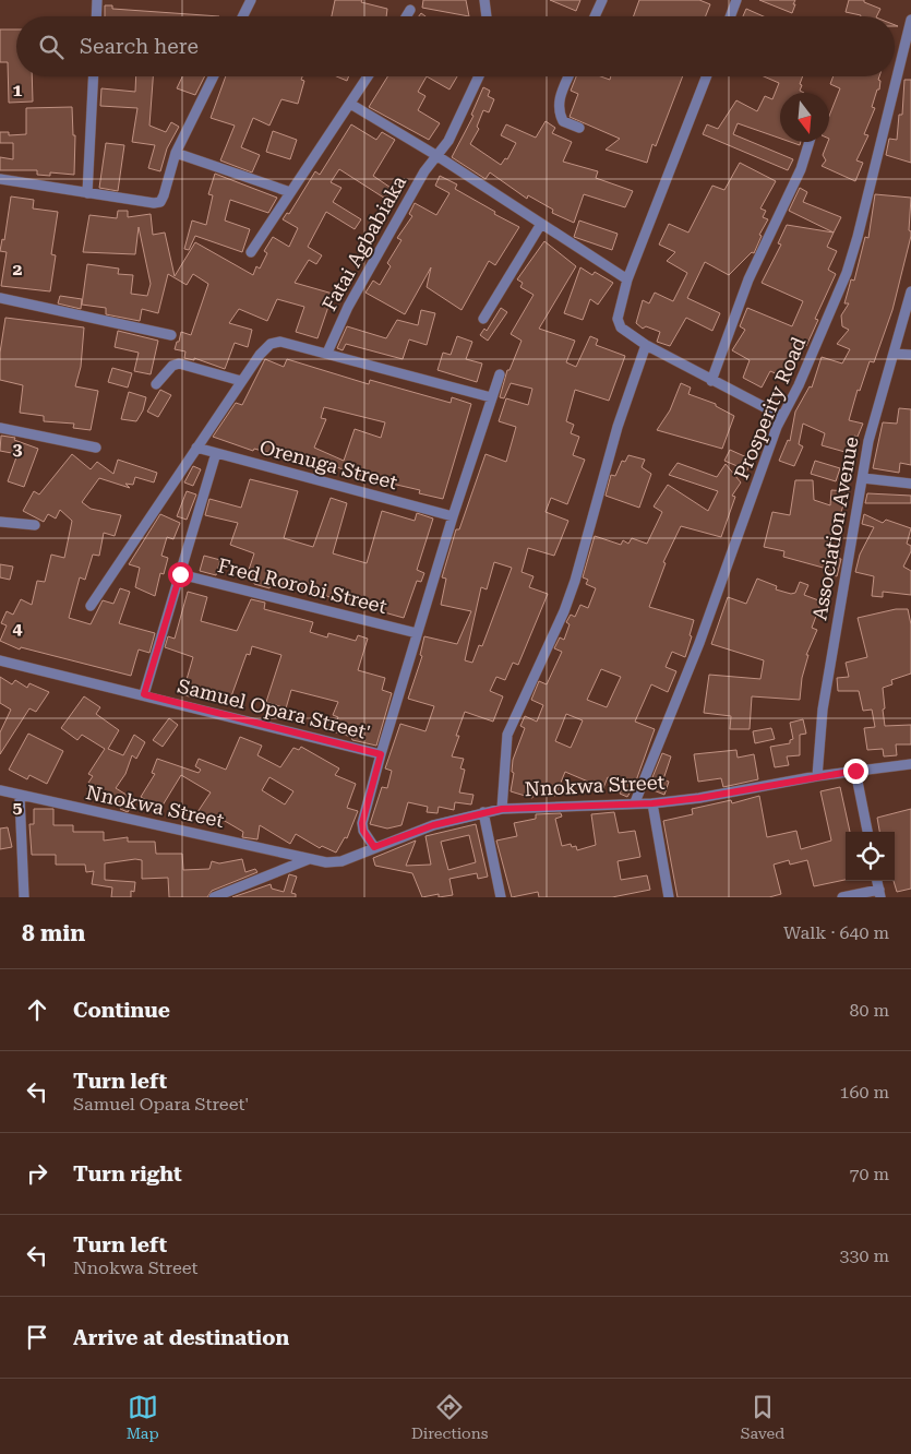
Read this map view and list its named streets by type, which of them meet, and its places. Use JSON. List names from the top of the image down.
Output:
{
  "streets": {
    "street": [
      "Fatai Agbabiaka",
      "Prosperity Road",
      "Orenuga Street",
      "Association Avenue",
      "Fred Rorobi Street",
      "Samuel Opara Street'",
      "Nnokwa Street"
    ]
  },
  "crossings": [
    ["Prosperity Road", "Nnokwa Street"],
    ["Association Avenue", "Nnokwa Street"]
  ],
  "north": "bottom",
  "page": {
    "search": "Search here",
    "heading": ["8 min", "Walk · 640 m"],
    "list": [
      ["Continue", "80 m"],
      ["Turn left", "Samuel Opara Street'", "160 m"],
      ["Turn right", "70 m"],
      ["Turn left", "Nnokwa Street", "330 m"],
      "Arrive at destination"
    ],
    "nav": ["Map", "Directions", "Saved"]
  },
  "grid": {
    "rows": [
      "1",
      "2",
      "3",
      "4",
      "5"
    ]
  }
}
